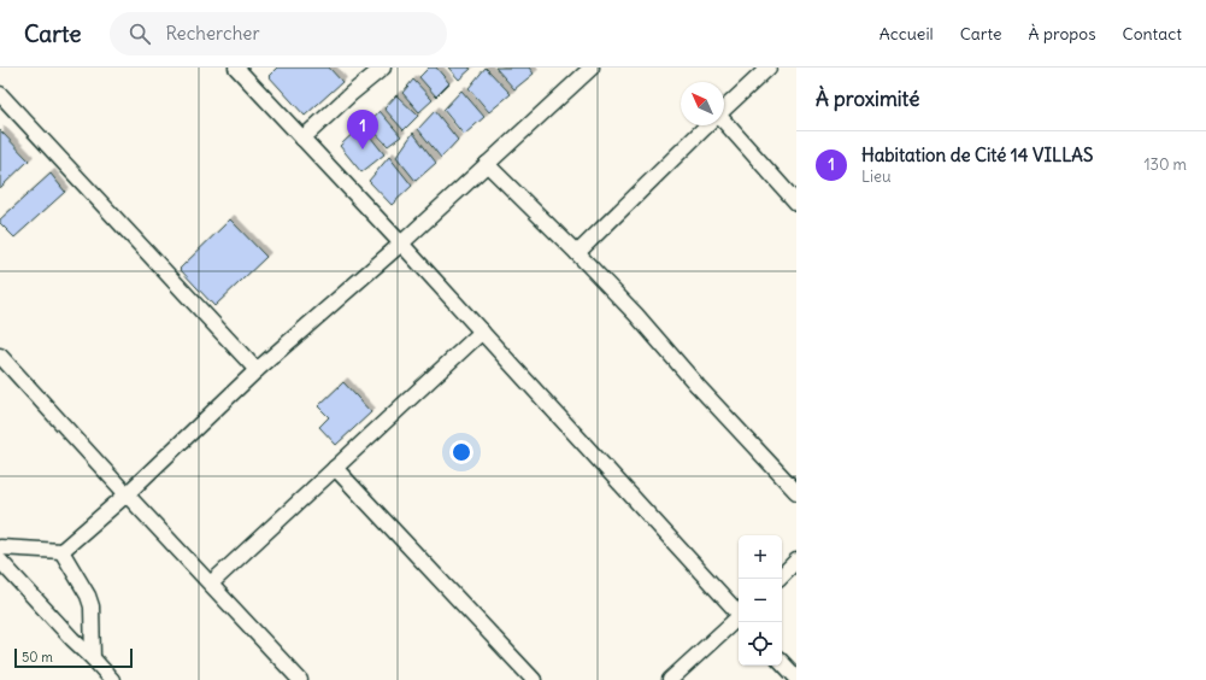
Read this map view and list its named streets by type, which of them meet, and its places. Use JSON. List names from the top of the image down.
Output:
{
  "scale_bar": "50 m",
  "north": "top left",
  "page": {
    "header": "Carte",
    "search": "Rechercher",
    "nav": [
      "Accueil",
      "Carte",
      "À propos",
      "Contact"
    ],
    "heading": "À proximité",
    "pins": "1",
    "list": [
      {
        "mark": "1",
        "name": "Habitation de Cité 14 VILLAS",
        "note": "Lieu",
        "value": "130 m"
      }
    ],
    "map_buttons": ["+", "−"],
    "scale": "50 m"
  }
}
